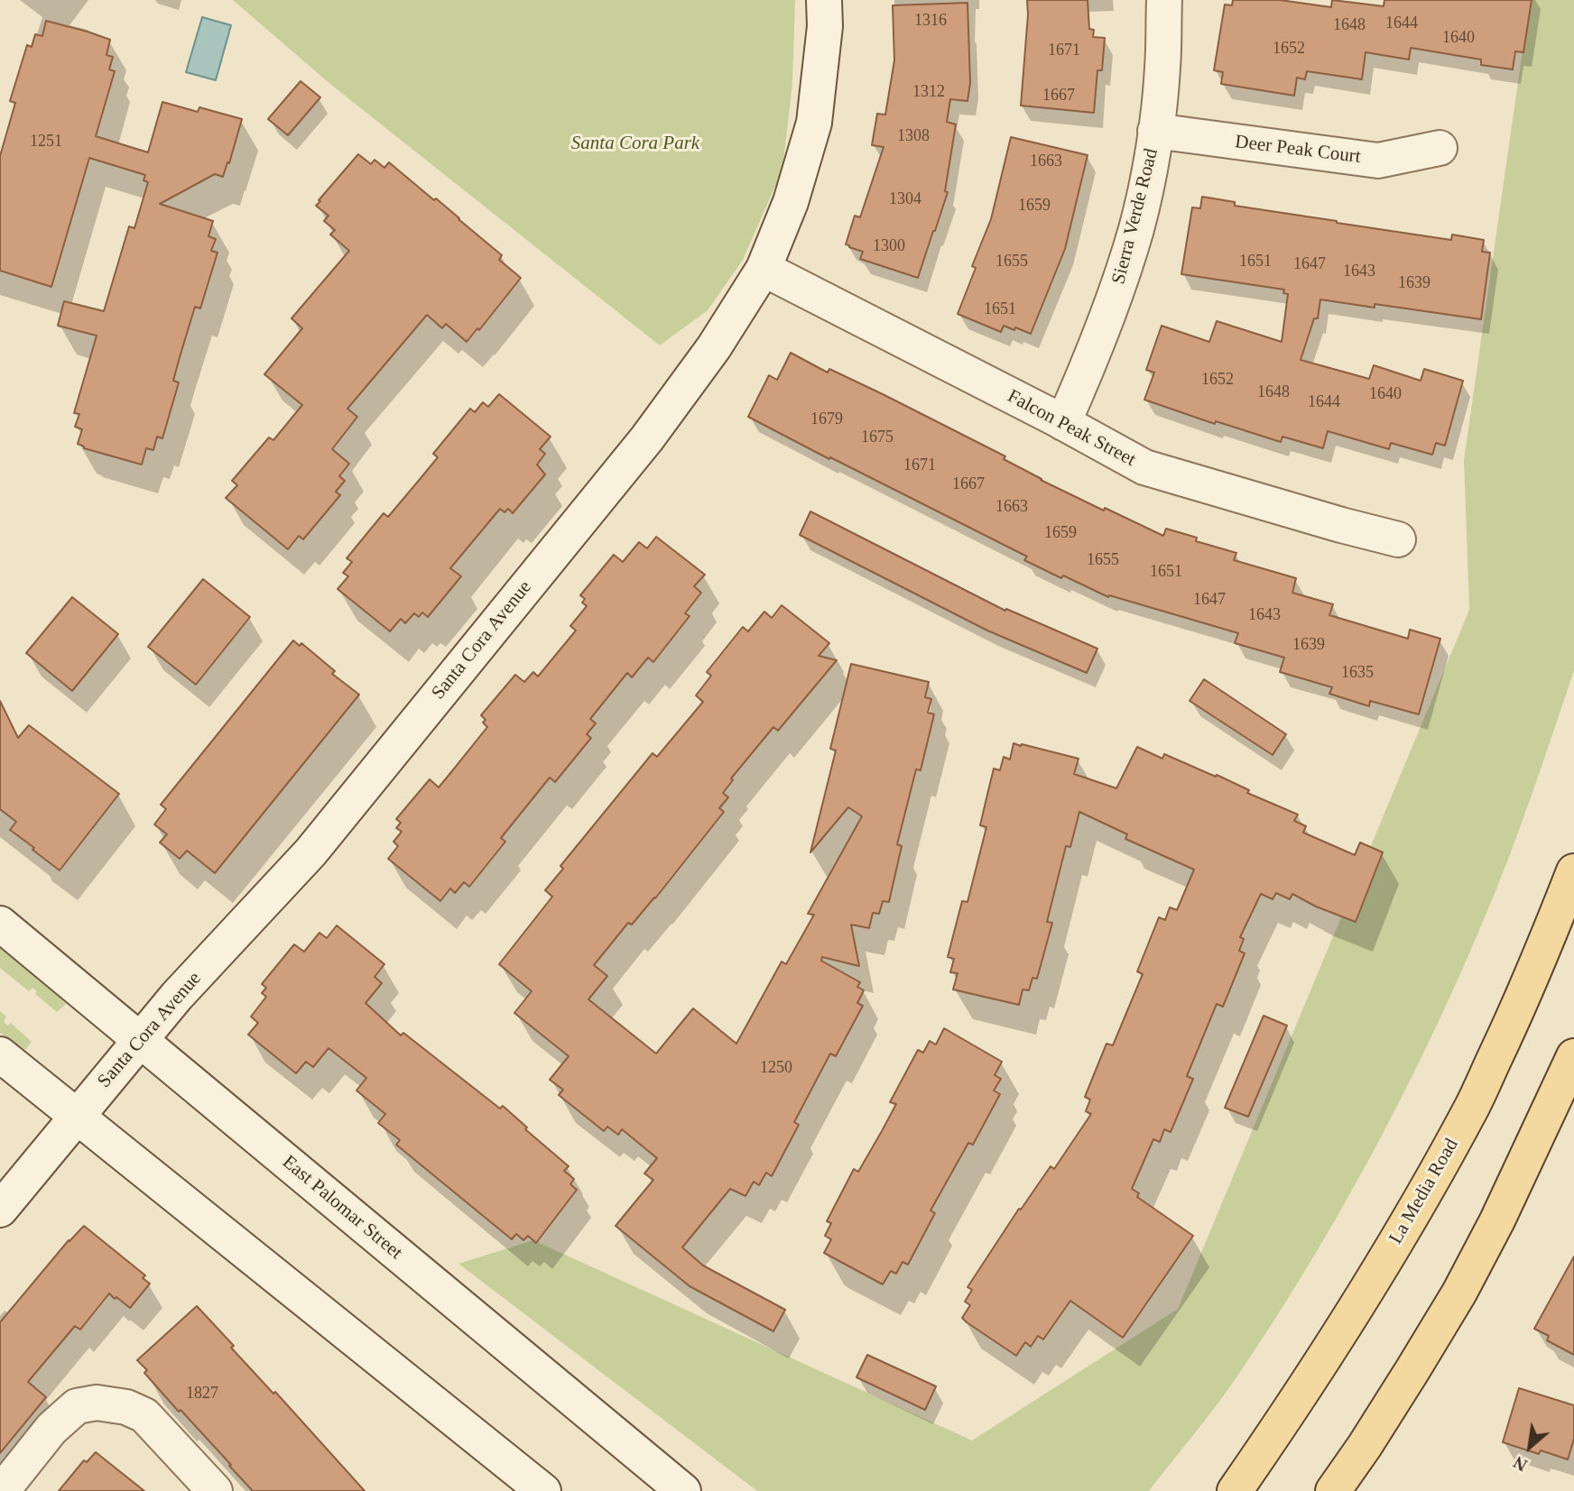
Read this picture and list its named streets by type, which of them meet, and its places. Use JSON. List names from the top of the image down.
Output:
{
  "streets": {
    "main road": ["La Media Road"],
    "street": [
      "Deer Peak Court",
      "Sierra Verde Road",
      "Falcon Peak Street",
      "Santa Cora Avenue",
      "East Palomar Street"
    ]
  },
  "crossings": [
    ["Deer Peak Court", "Sierra Verde Road"],
    ["Sierra Verde Road", "Falcon Peak Street"],
    ["Falcon Peak Street", "Santa Cora Avenue"],
    ["Santa Cora Avenue", "East Palomar Street"]
  ],
  "parks": ["Santa Cora Park"],
  "house_numbers": [
    "1316",
    "1644",
    "1648",
    "1640",
    "1652",
    "1671",
    "1312",
    "1667",
    "1308",
    "1251",
    "1663",
    "1304",
    "1659",
    "1300",
    "1655",
    "1651",
    "1647",
    "1643",
    "1639",
    "1651",
    "1652",
    "1648",
    "1640",
    "1644",
    "1679",
    "1675",
    "1671",
    "1667",
    "1663",
    "1659",
    "1655",
    "1651",
    "1647",
    "1643",
    "1639",
    "1635",
    "1250",
    "1827"
  ],
  "north": "bottom left"
}
